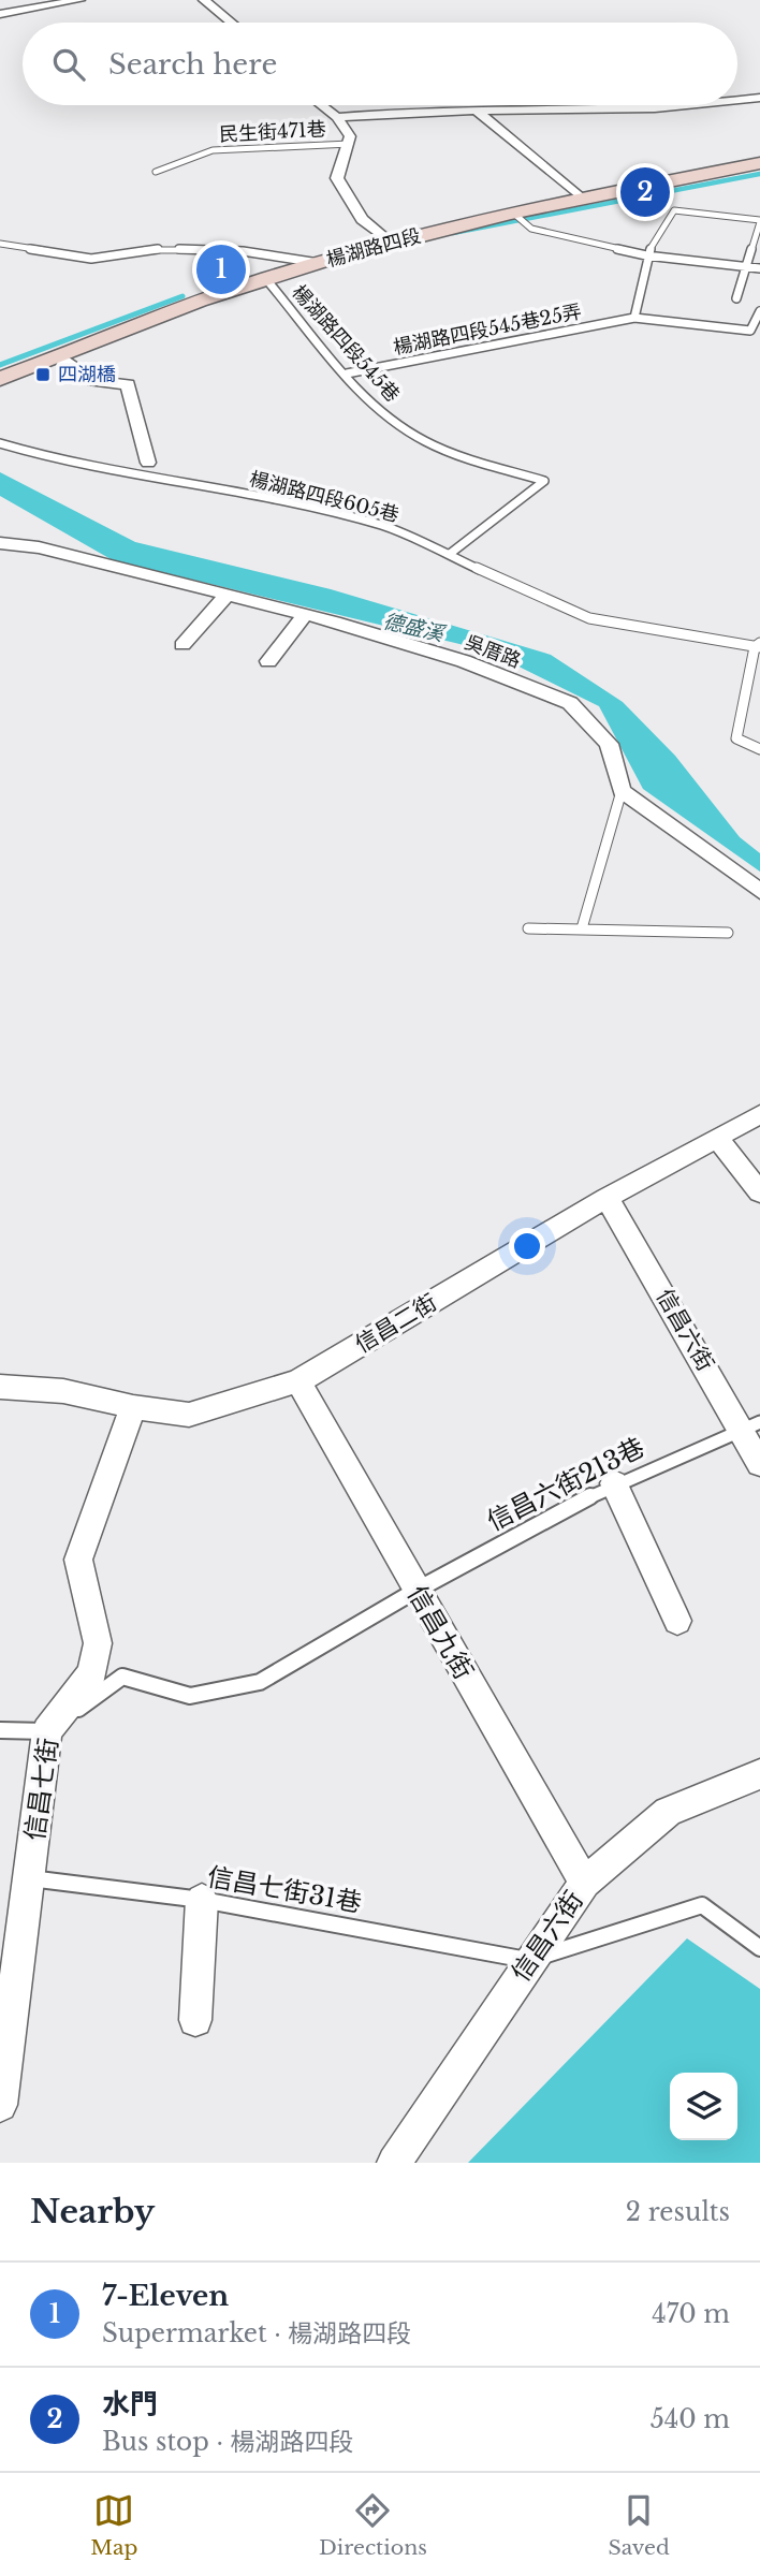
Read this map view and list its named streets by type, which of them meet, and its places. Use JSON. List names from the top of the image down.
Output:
{
  "streets": {
    "street": [
      "楊湖路四段",
      "吳厝路",
      "信昌二街",
      "信昌六街",
      "信昌九街",
      "信昌七街"
    ],
    "lane": [
      "民生街471巷",
      "楊湖路四段545巷25弄",
      "楊湖路四段545巷",
      "楊湖路四段605巷",
      "信昌六街213巷",
      "信昌七街31巷"
    ]
  },
  "crossings": [
    ["楊湖路四段", "楊湖路四段545巷"],
    ["楊湖路四段545巷25弄", "楊湖路四段545巷"],
    ["楊湖路四段545巷", "楊湖路四段605巷"],
    ["信昌二街", "信昌六街"],
    ["信昌二街", "信昌九街"],
    ["信昌二街", "信昌七街"],
    ["信昌六街", "信昌六街213巷"],
    ["信昌六街", "信昌九街"],
    ["信昌六街", "信昌七街31巷"],
    ["信昌六街213巷", "信昌九街"],
    ["信昌六街213巷", "信昌七街"],
    ["信昌七街", "信昌七街31巷"]
  ],
  "water": ["德盛溪"],
  "places": {
    "transit": ["四湖橋"]
  },
  "page": {
    "search": "Search here",
    "pins": ["2", "1"],
    "heading": ["Nearby", "2 results"],
    "list": [
      {
        "mark": "1",
        "name": "7-Eleven",
        "note": "Supermarket · 楊湖路四段",
        "value": "470 m"
      },
      {
        "mark": "2",
        "name": "水門",
        "note": "Bus stop · 楊湖路四段",
        "value": "540 m"
      }
    ],
    "nav": ["Map", "Directions", "Saved"]
  }
}
